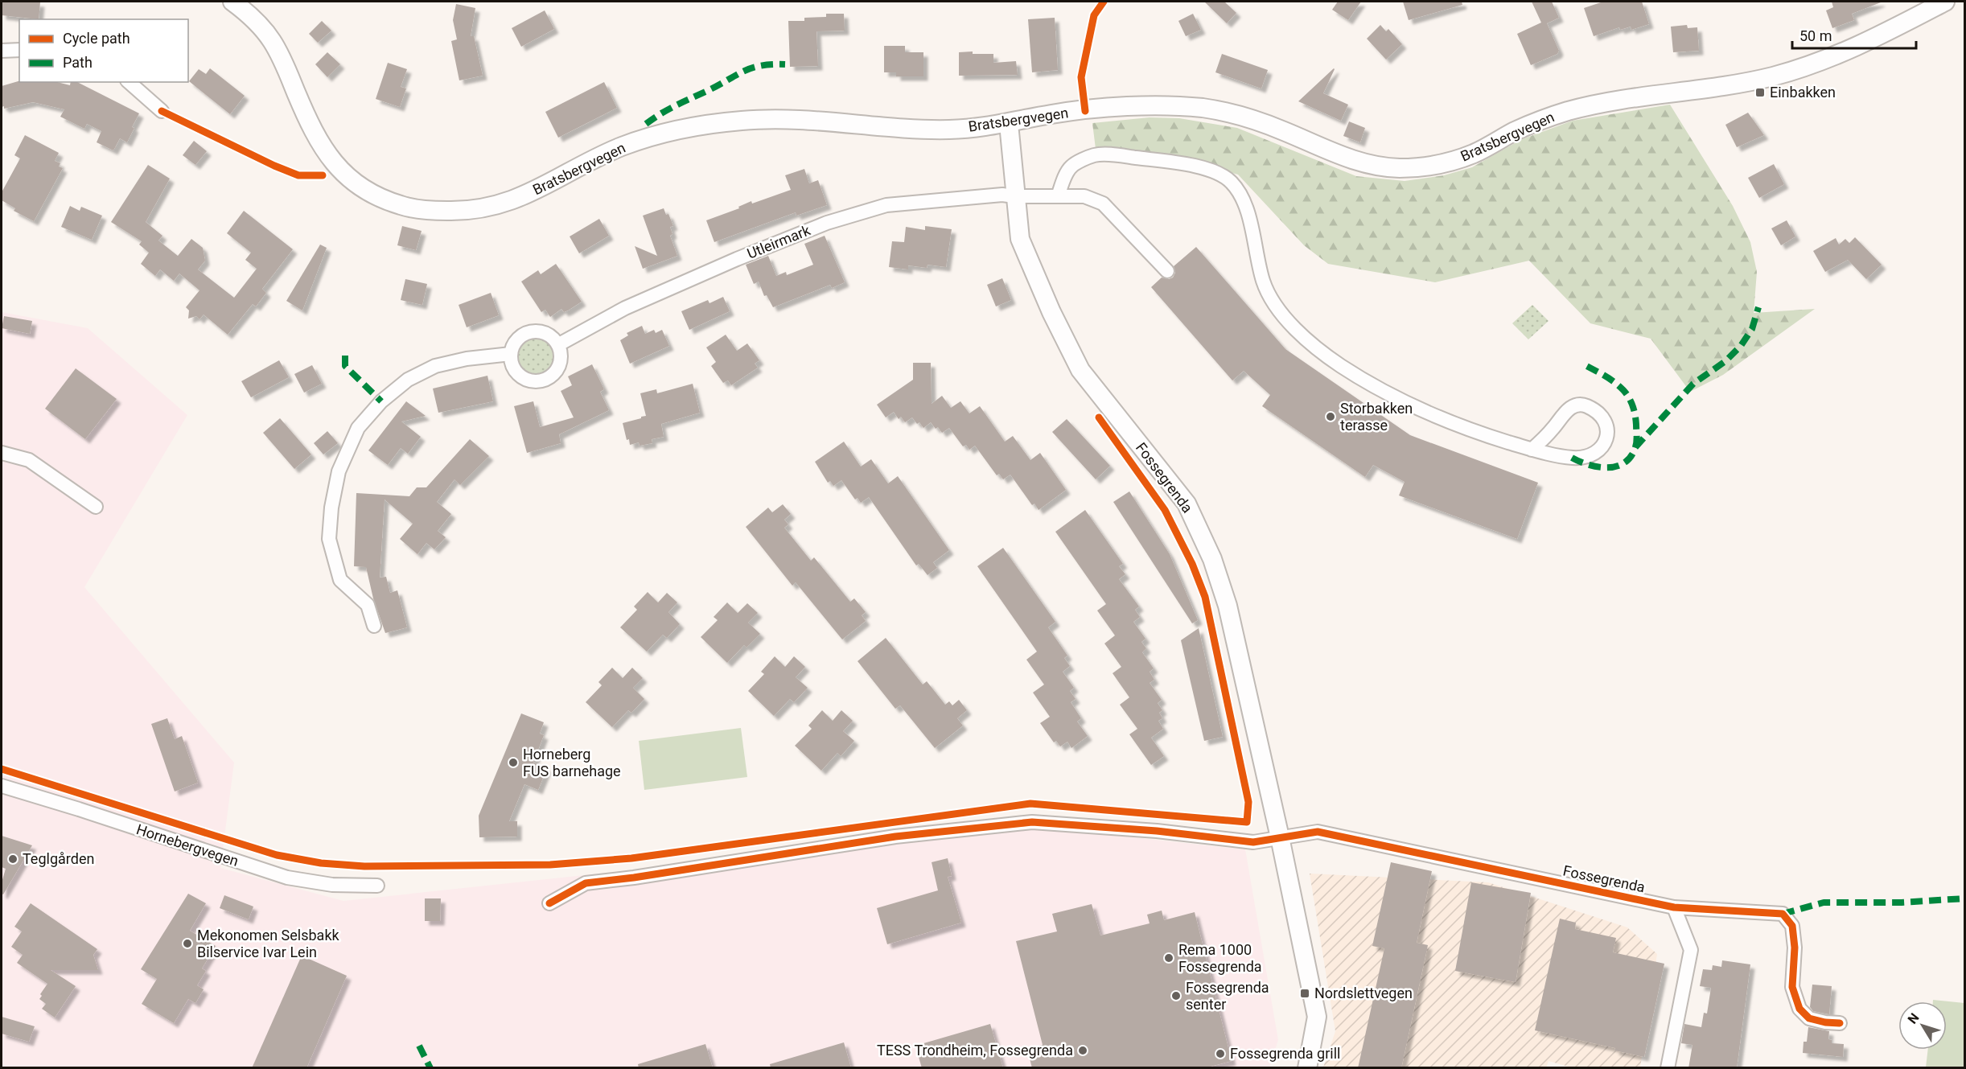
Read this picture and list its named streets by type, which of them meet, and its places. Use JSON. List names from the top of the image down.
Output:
{
  "streets": {
    "main road": ["Bratsbergvegen", "Fossegrenda"],
    "street": ["Utleirmark", "Hornebergvegen"]
  },
  "crossings": [
    ["Bratsbergvegen", "Fossegrenda"],
    ["Utleirmark", "Fossegrenda"]
  ],
  "places": {
    "transit": ["Einbakken", "Nordslettvegen"],
    "other": [
      "Storbakken terasse",
      "Horneberg FUS barnehage",
      "Teglgården",
      "Mekonomen Selsbakk Bilservice Ivar Lein",
      "Rema 1000 Fossegrenda",
      "Fossegrenda senter",
      "TESS Trondheim, Fossegrenda",
      "Fossegrenda grill"
    ]
  },
  "legend": ["Cycle path", "Path"],
  "scale_bar": "50 m",
  "north": "top left"
}
